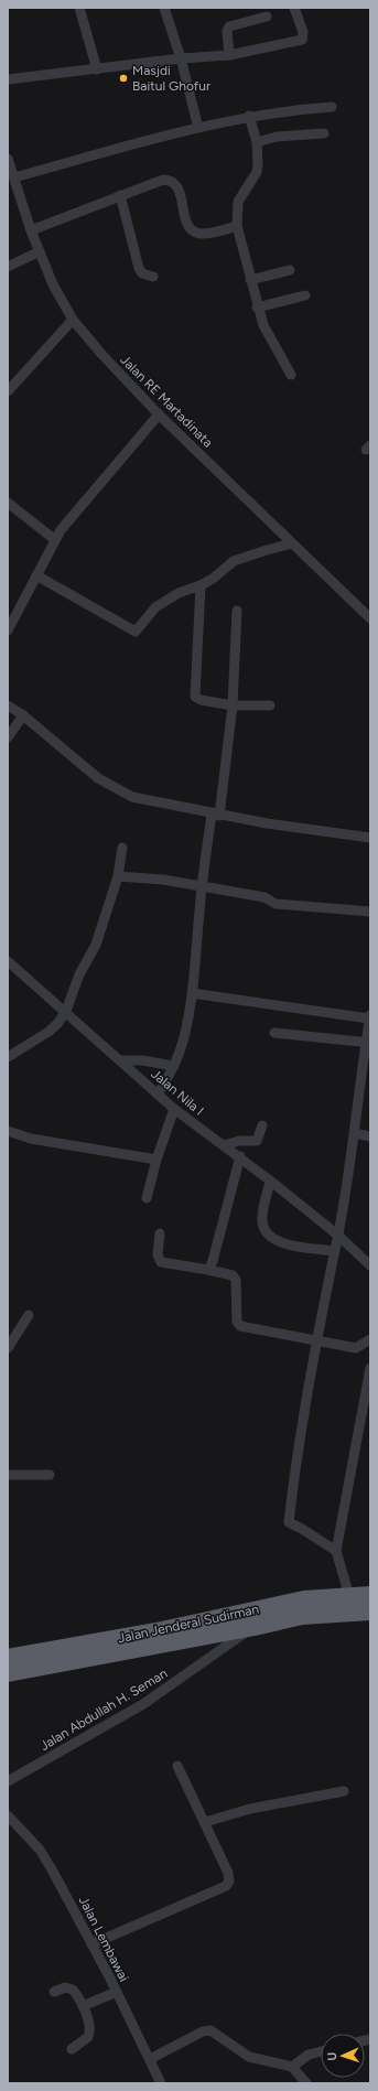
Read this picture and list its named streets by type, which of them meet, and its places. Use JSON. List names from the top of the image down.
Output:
{
  "streets": {
    "highway": ["Jalan Jenderal Sudirman"],
    "street": [
      "Jalan RE Martadinata",
      "Jalan Nila I",
      "Jalan Abdullah H. Seman",
      "Jalan Lembawai"
    ]
  },
  "crossings": [
    ["Jalan Jenderal Sudirman", "Jalan Abdullah H. Seman"]
  ],
  "places": ["Masjdi Baitul Ghofur"],
  "north": "left"
}
